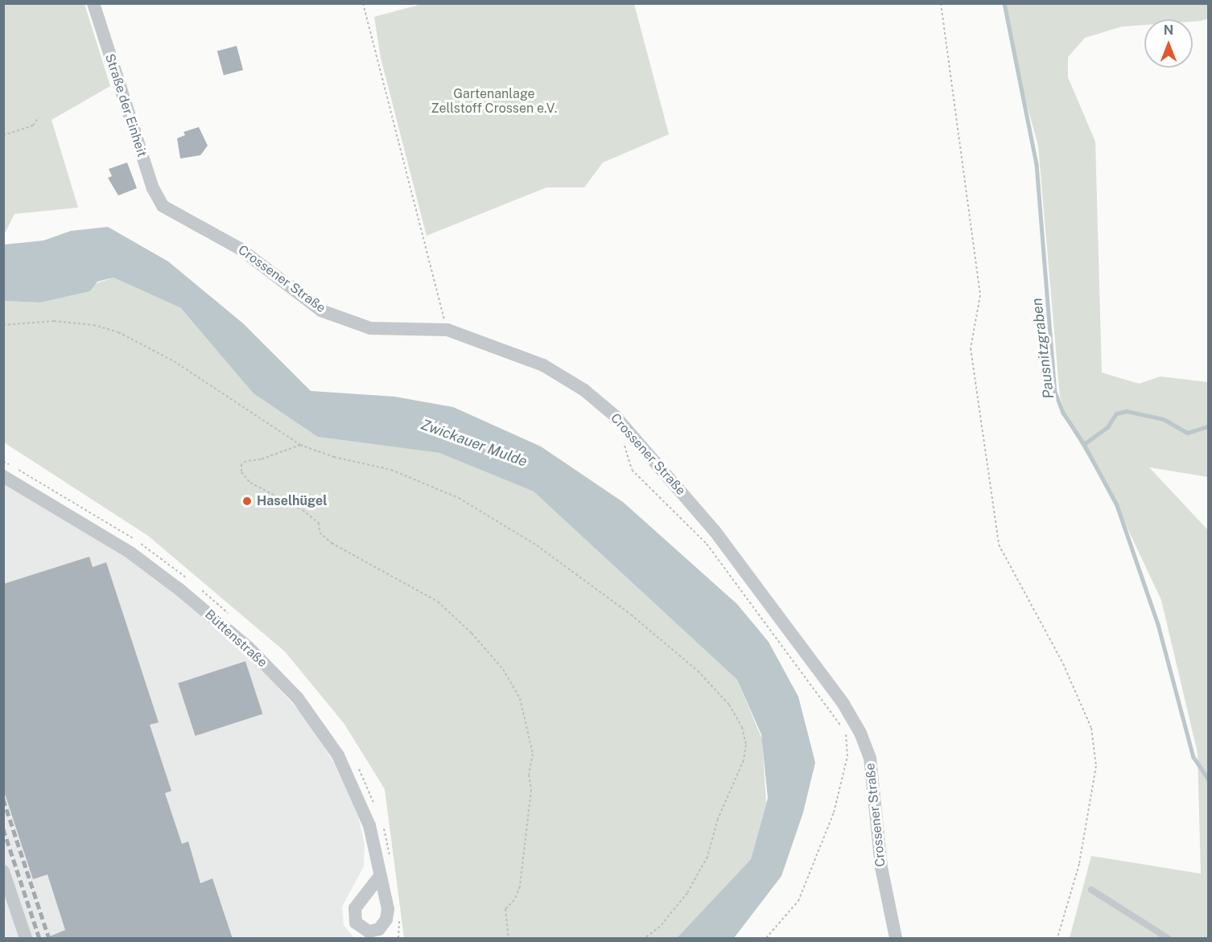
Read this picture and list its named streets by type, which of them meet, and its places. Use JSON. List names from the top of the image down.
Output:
{
  "streets": {
    "street": ["Straße der Einheit", "Crossener Straße", "Büttenstraße"]
  },
  "crossings": [
    ["Straße der Einheit", "Crossener Straße"]
  ],
  "water": ["Pausnitzgraben", "Zwickauer Mulde"],
  "parks": ["Gartenanlage Zellstoff Crossen e.V."],
  "places": ["Haselhügel"],
  "north": "top"
}
